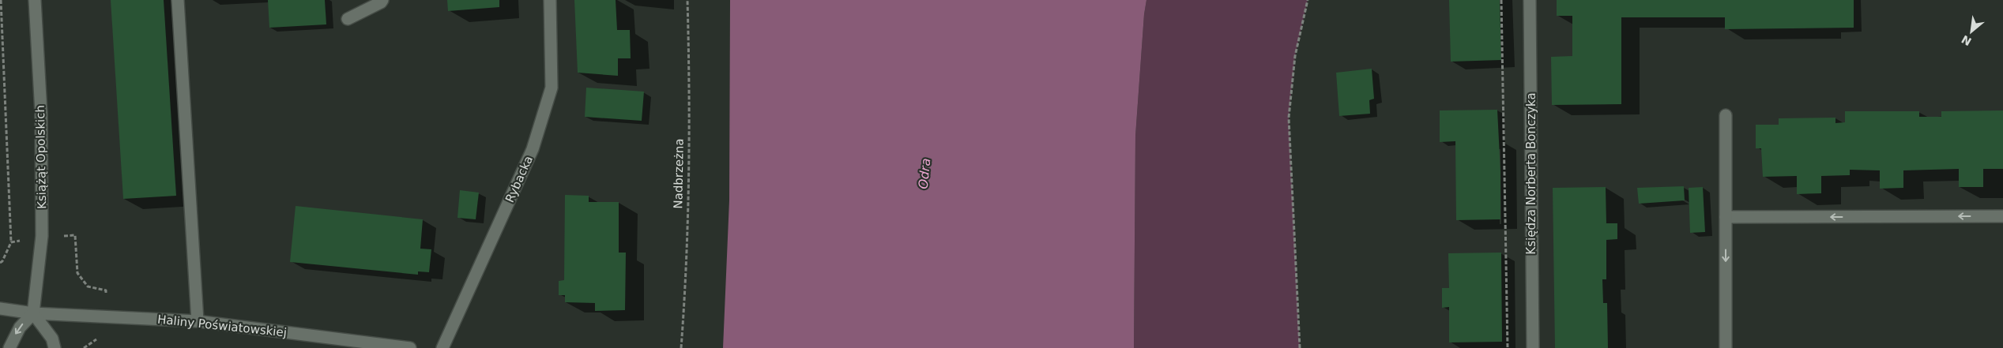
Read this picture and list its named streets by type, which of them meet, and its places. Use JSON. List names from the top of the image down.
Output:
{
  "streets": {
    "street": [
      "Książąt Opolskich",
      "Księdza Norberta Bonczyka",
      "Rybacka",
      "Haliny Poświatowskiej"
    ],
    "path": ["Nadbrzeżna"]
  },
  "crossings": [
    ["Książąt Opolskich", "Haliny Poświatowskiej"]
  ],
  "water": ["Odra"],
  "north": "bottom left"
}
